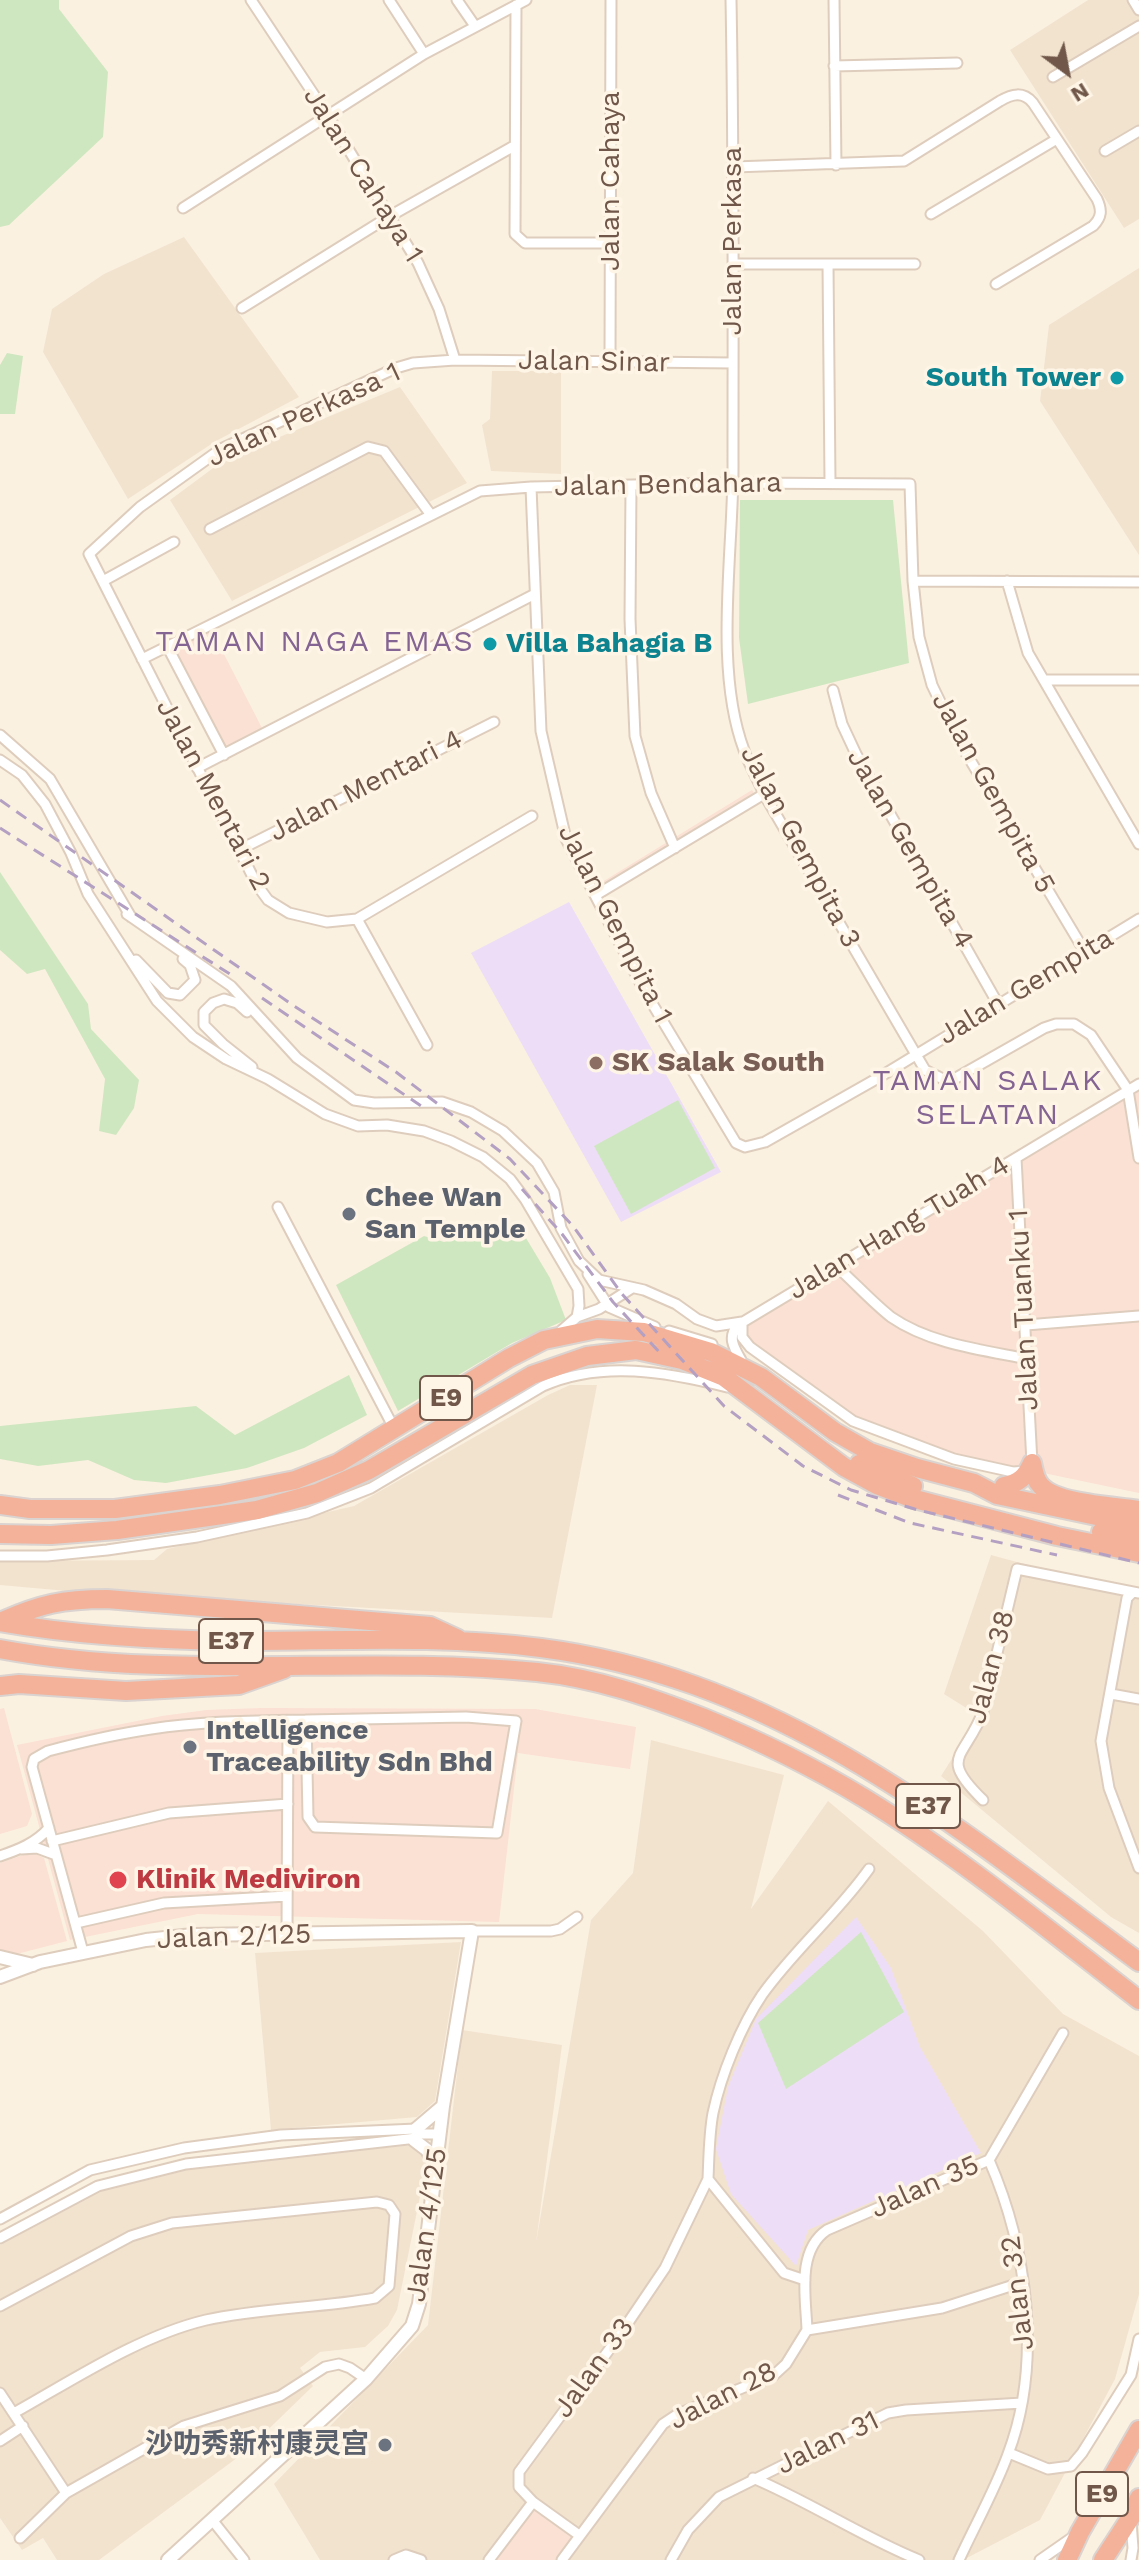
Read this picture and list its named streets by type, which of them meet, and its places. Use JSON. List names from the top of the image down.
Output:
{
  "streets": {
    "highway": ["E9", "E37"],
    "street": [
      "Jalan Cahaya 1",
      "Jalan Cahaya",
      "Jalan Perkasa",
      "Jalan Sinar",
      "Jalan Perkasa 1",
      "Jalan Bendahara",
      "Jalan Mentari 4",
      "Jalan Gempita 5",
      "Jalan Mentari 2",
      "Jalan Gempita 3",
      "Jalan Gempita 4",
      "Jalan Gempita 1",
      "Jalan Gempita",
      "Jalan Hang Tuah 4",
      "Jalan Tuanku 1",
      "Jalan 38",
      "Jalan 2/125",
      "Jalan 35",
      "Jalan 4/125",
      "Jalan 32",
      "Jalan 33",
      "Jalan 28",
      "Jalan 31"
    ]
  },
  "crossings": [
    ["Jalan Cahaya 1", "Jalan Sinar"],
    ["Jalan Cahaya 1", "Jalan Perkasa 1"],
    ["Jalan Cahaya", "Jalan Sinar"],
    ["Jalan Perkasa", "Jalan Sinar"],
    ["Jalan Perkasa", "Jalan Bendahara"],
    ["Jalan Perkasa", "Jalan Gempita 3"],
    ["Jalan Sinar", "Jalan Perkasa 1"],
    ["Jalan Perkasa 1", "Jalan Mentari 2"],
    ["Jalan Bendahara", "Jalan Gempita 5"],
    ["Jalan Bendahara", "Jalan Mentari 2"],
    ["Jalan Bendahara", "Jalan Gempita 3"],
    ["Jalan Bendahara", "Jalan Gempita 1"],
    ["Jalan Mentari 4", "Jalan Mentari 2"],
    ["Jalan Gempita 5", "Jalan Gempita"],
    ["Jalan Gempita 3", "Jalan Gempita"],
    ["Jalan Gempita 3", "Jalan Hang Tuah 4"],
    ["Jalan Gempita 4", "Jalan Gempita"],
    ["Jalan Gempita 1", "Jalan Gempita"],
    ["Jalan Hang Tuah 4", "Jalan Tuanku 1"],
    ["Jalan 2/125", "Jalan 4/125"],
    ["Jalan 35", "Jalan 32"],
    ["Jalan 35", "Jalan 28"],
    ["Jalan 32", "Jalan 31"]
  ],
  "districts": ["TAMAN NAGA EMAS", "TAMAN SALAK SELATAN"],
  "places": [
    "South Tower",
    "Villa Bahagia B",
    "SK Salak South",
    "Chee Wan San Temple",
    "Intelligence Traceability Sdn Bhd",
    "Klinik Mediviron",
    "沙叻秀新村康灵宫"
  ],
  "north": "bottom right"
}
